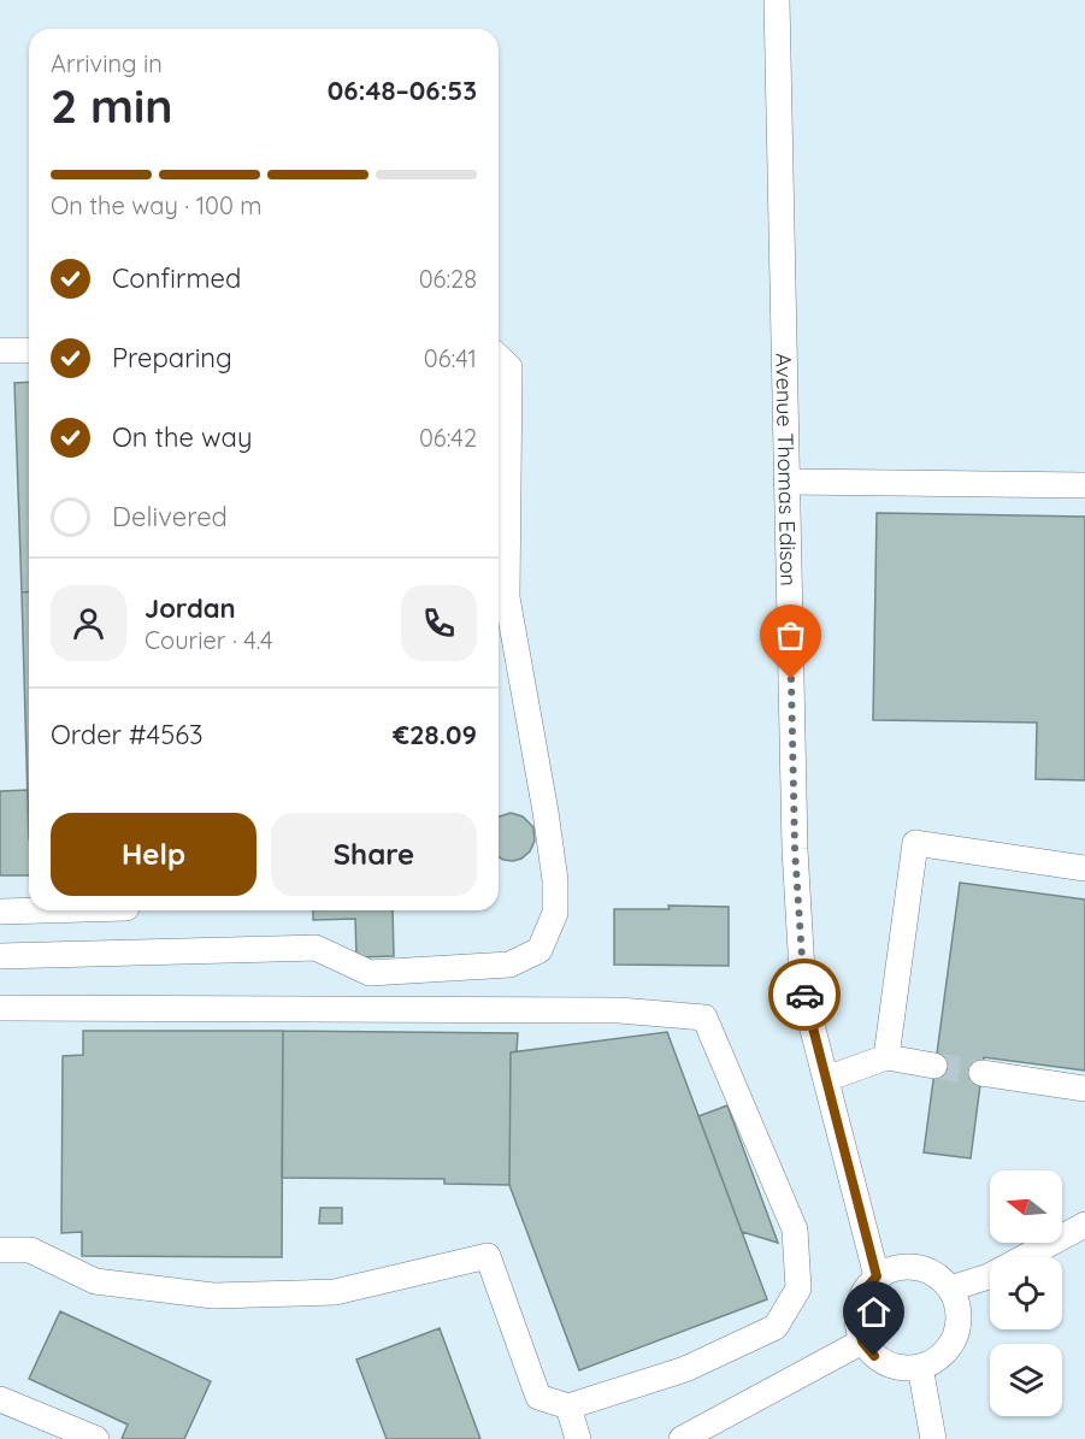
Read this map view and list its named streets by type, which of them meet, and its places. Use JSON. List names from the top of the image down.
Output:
{
  "streets": {
    "street": ["Avenue Thomas Edison"]
  },
  "north": "left",
  "page": {
    "heading": ["2 min", "Arriving in", "06:48–06:53"],
    "panel": [
      "Jordan",
      "Courier · 4.4",
      "Order #4563",
      "€28.09"
    ],
    "bar": "On the way · 100 m",
    "list": [
      ["Confirmed", "06:28"],
      ["Preparing", "06:41"],
      ["On the way", "06:42"],
      "Delivered"
    ],
    "buttons": ["Help", "Share"]
  }
}
